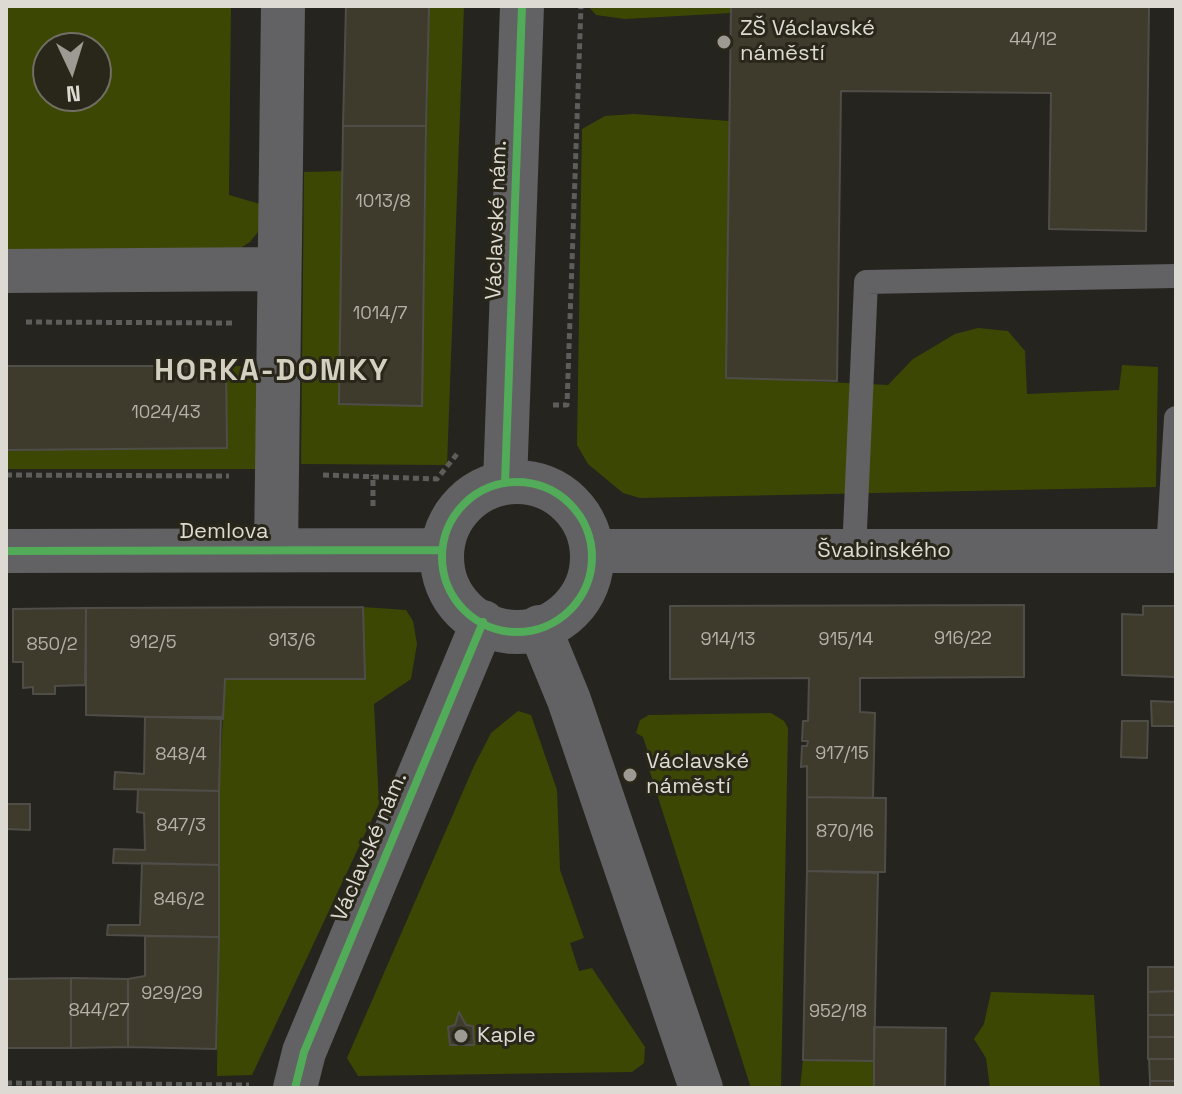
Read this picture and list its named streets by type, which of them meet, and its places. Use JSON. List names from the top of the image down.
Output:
{
  "streets": {
    "street": ["Václavské nám.", "Demlova", "Švabinského"]
  },
  "crossings": [
    ["Václavské nám.", "Demlova"],
    ["Václavské nám.", "Švabinského"],
    ["Demlova", "Švabinského"]
  ],
  "districts": ["HORKA-DOMKY"],
  "places": ["ZŠ Václavské náměstí", "Václavské náměstí", "Kaple"],
  "house_numbers": [
    "44/12",
    "1013/8",
    "1014/7",
    "1024/43",
    "916/22",
    "914/13",
    "915/14",
    "913/6",
    "912/5",
    "850/2",
    "917/15",
    "848/4",
    "847/3",
    "870/16",
    "846/2",
    "929/29",
    "844/27",
    "952/18"
  ],
  "north": "bottom"
}
